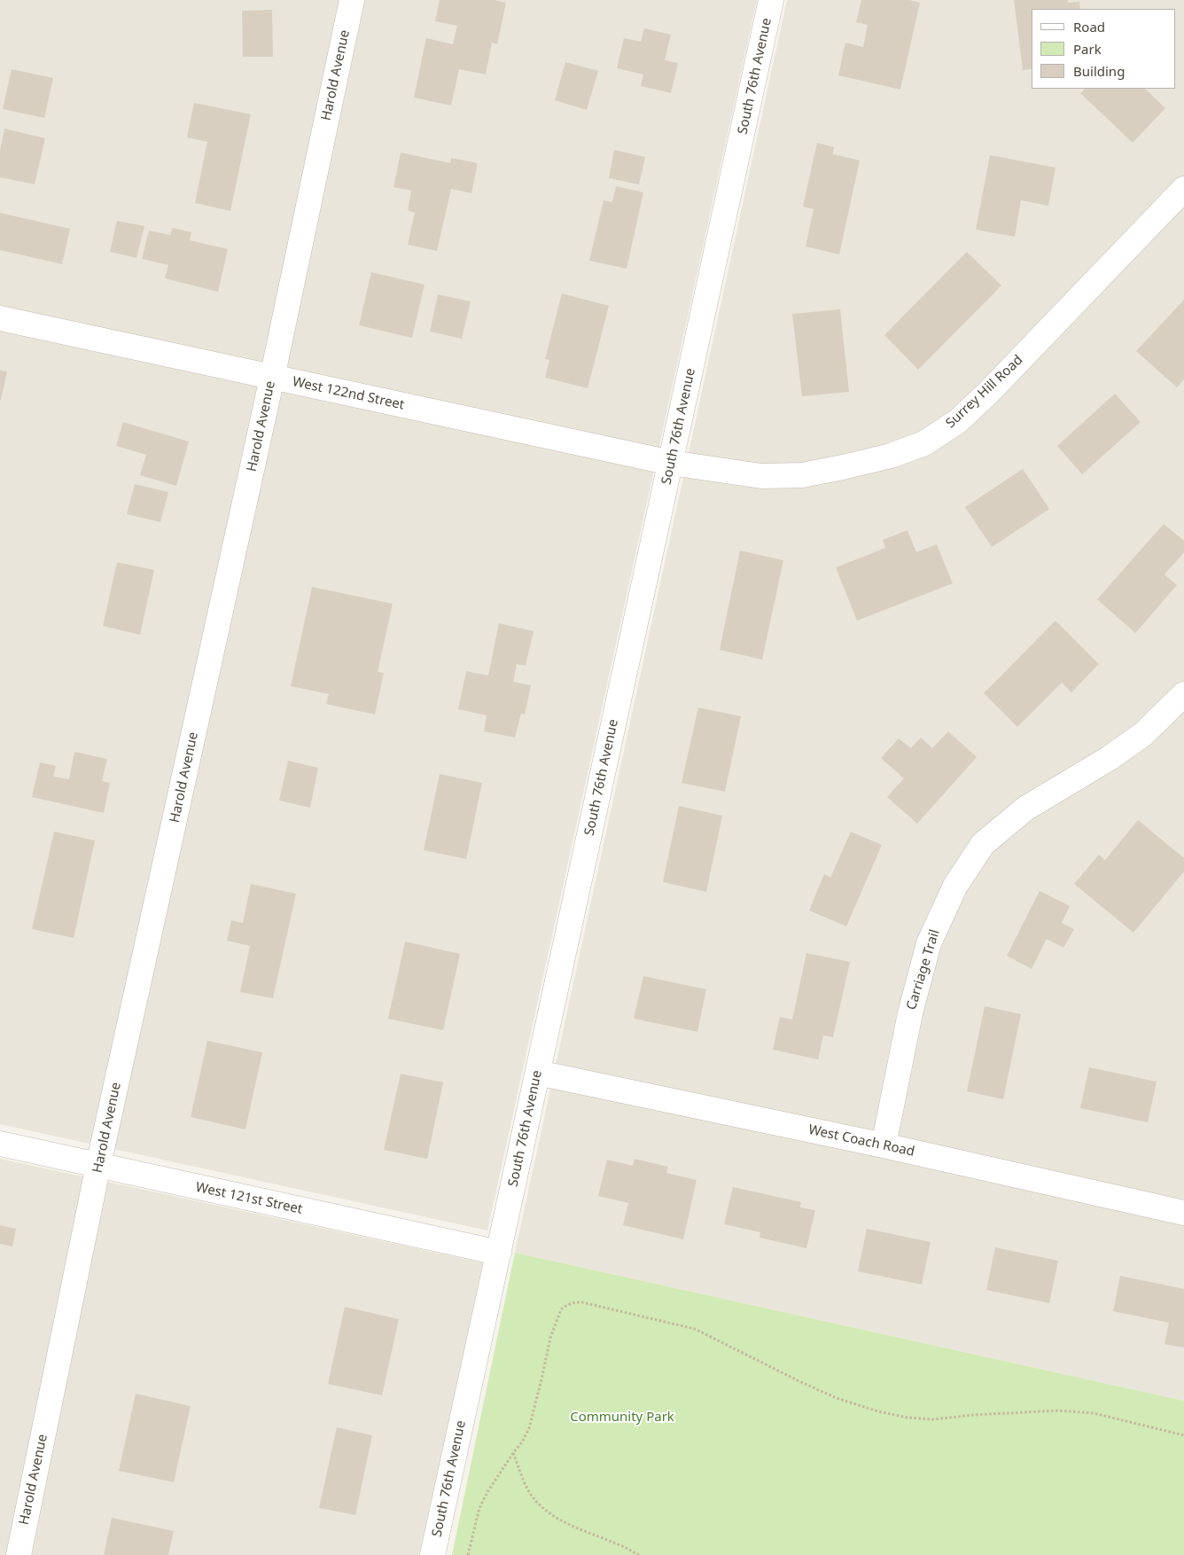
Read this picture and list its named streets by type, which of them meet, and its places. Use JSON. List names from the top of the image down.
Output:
{
  "streets": {
    "street": [
      "Harold Avenue",
      "South 76th Avenue",
      "Surrey Hill Road",
      "West 122nd Street",
      "Carriage Trail",
      "West Coach Road",
      "West 121st Street"
    ]
  },
  "crossings": [
    ["Harold Avenue", "West 122nd Street"],
    ["Harold Avenue", "West 121st Street"],
    ["South 76th Avenue", "Surrey Hill Road"],
    ["South 76th Avenue", "West 122nd Street"],
    ["South 76th Avenue", "West Coach Road"],
    ["South 76th Avenue", "West 121st Street"],
    ["Surrey Hill Road", "West 122nd Street"],
    ["Carriage Trail", "West Coach Road"]
  ],
  "parks": ["Community Park"],
  "legend": ["Road", "Park", "Building"]
}
